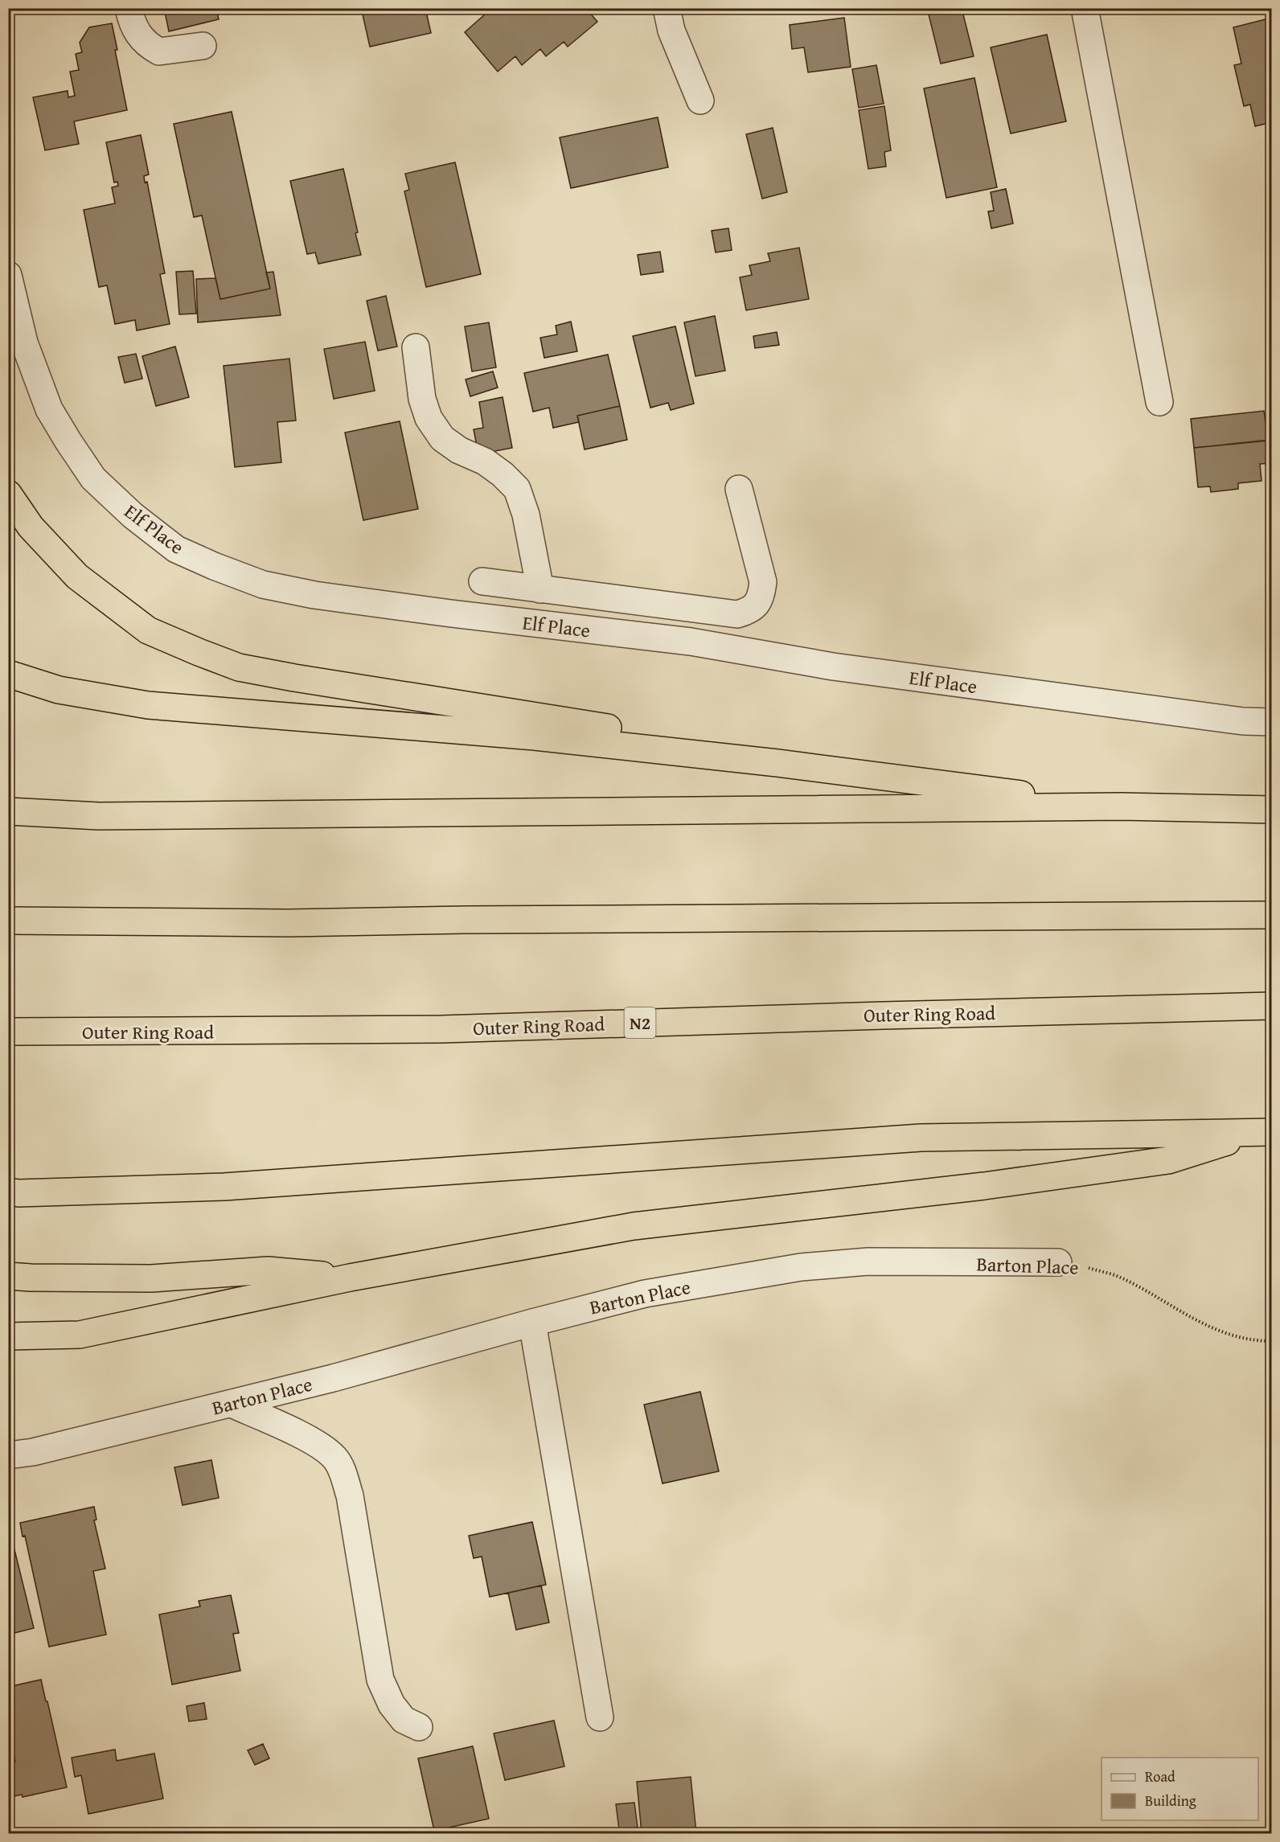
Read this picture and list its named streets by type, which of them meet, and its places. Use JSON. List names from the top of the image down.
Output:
{
  "streets": {
    "highway": ["Outer Ring Road", "N2"],
    "street": ["Elf Place", "Barton Place"]
  },
  "legend": ["Road", "Building"]
}
